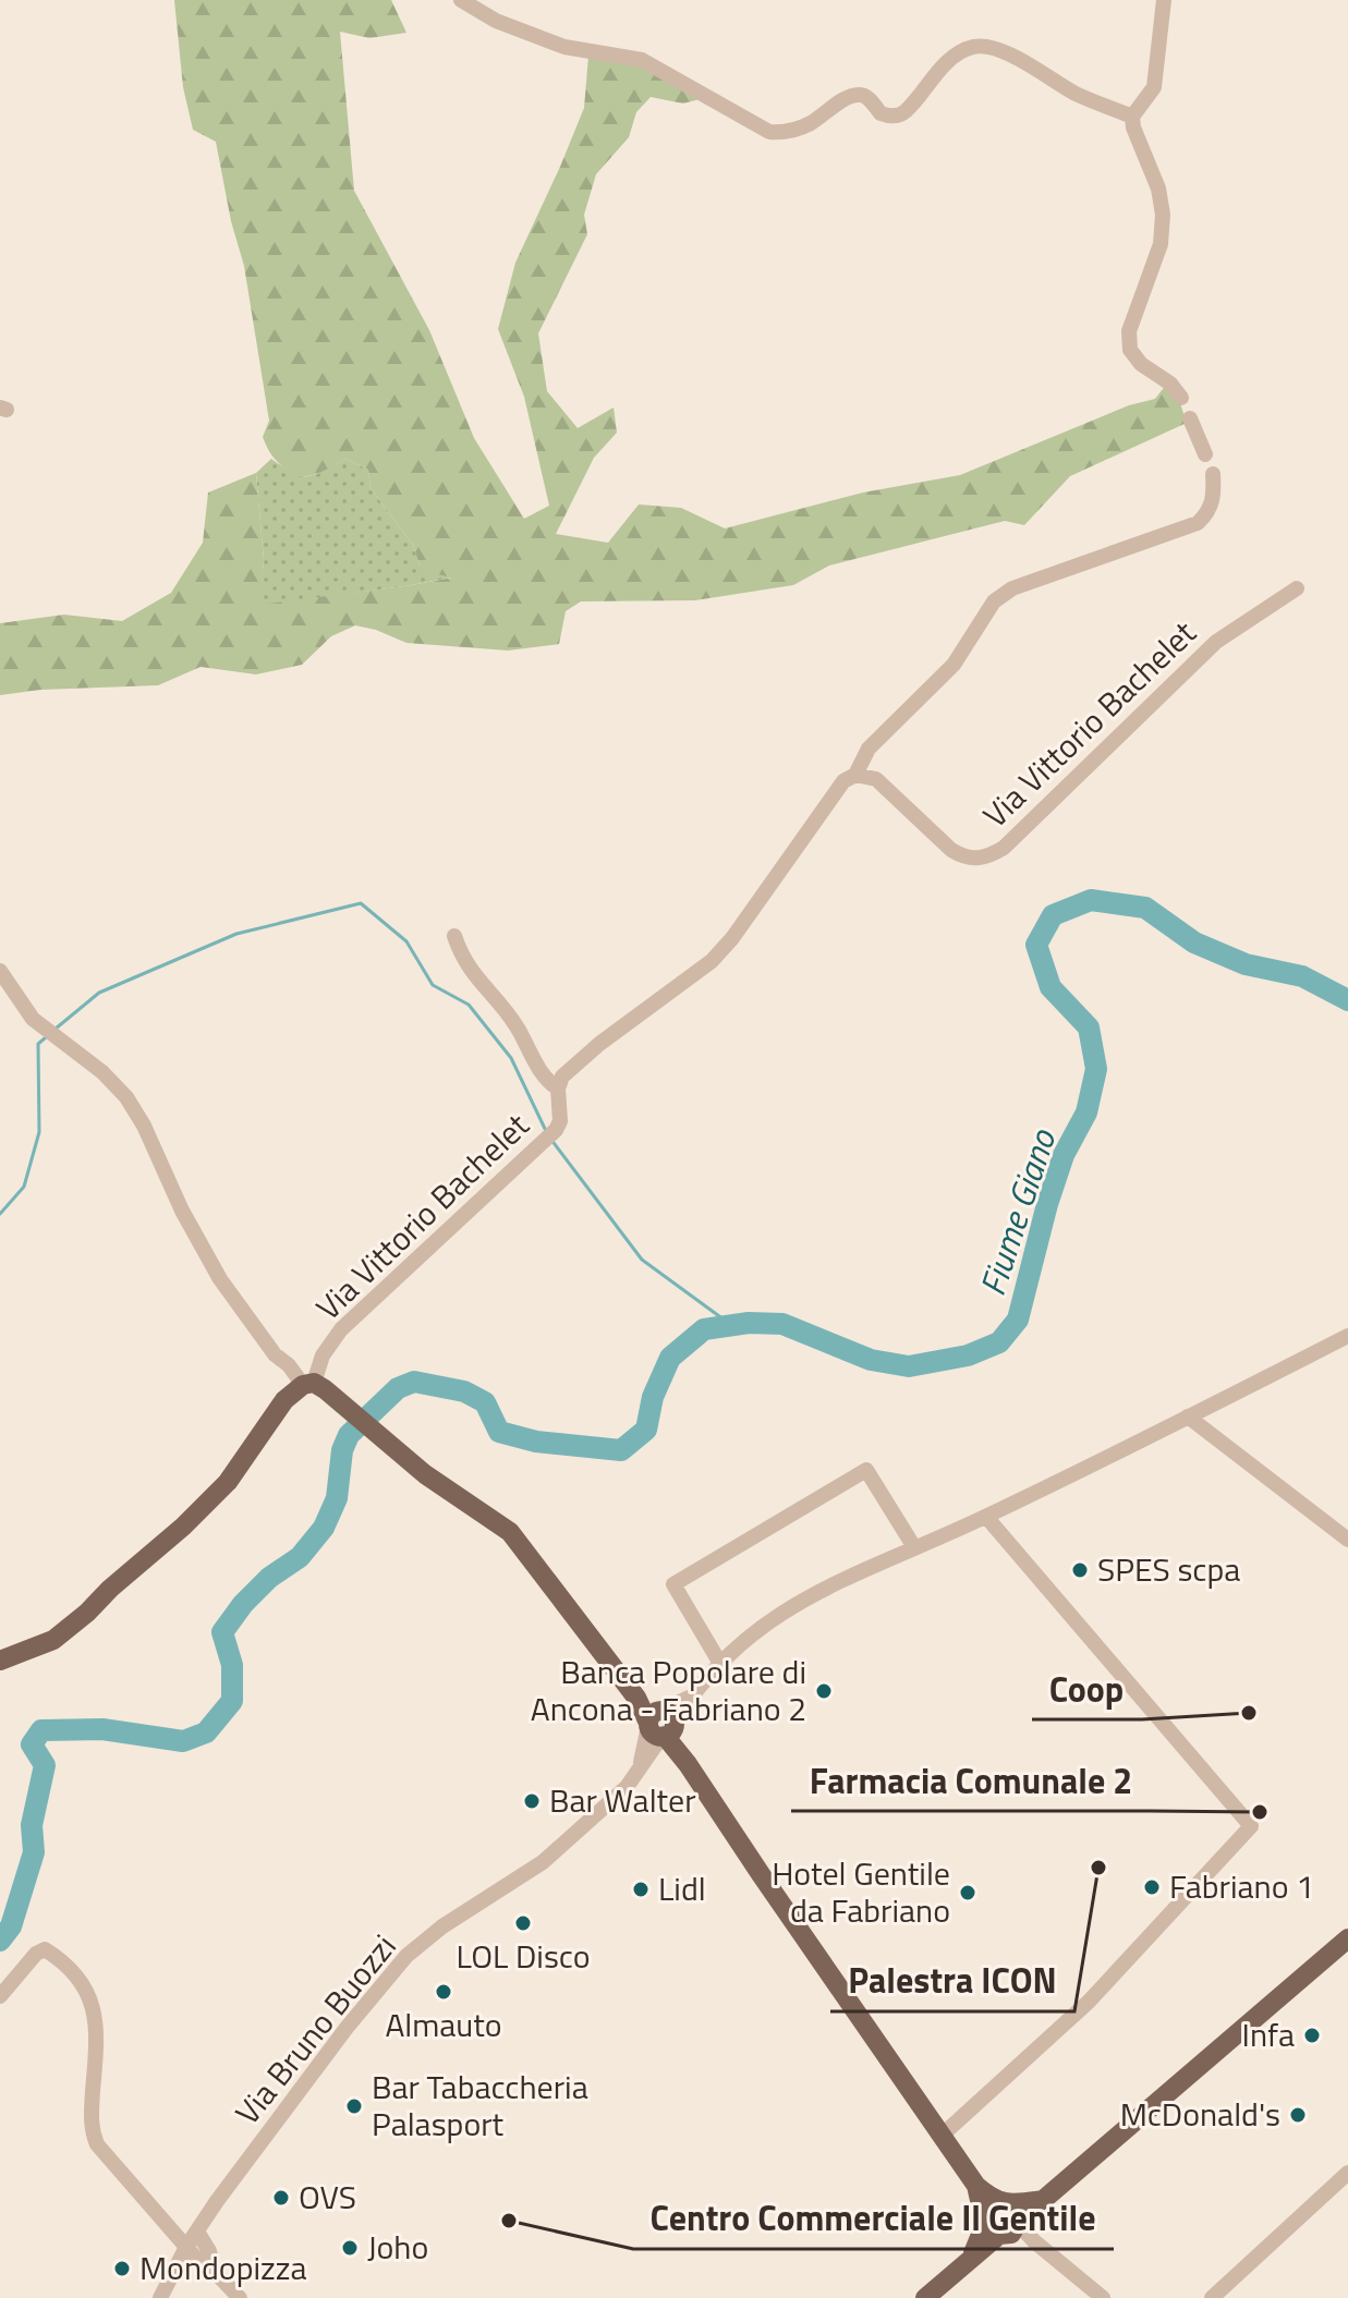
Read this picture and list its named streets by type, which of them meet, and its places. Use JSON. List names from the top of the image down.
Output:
{
  "streets": {
    "street": ["Via Vittorio Bachelet", "Via Bruno Buozzi"]
  },
  "water": ["Fiume Giano"],
  "places": [
    "SPES scpa",
    "Banca Popolare di Ancona - Fabriano 2",
    "Coop",
    "Bar Walter",
    "Farmacia Comunale 2",
    "Palestra ICON",
    "Fabriano 1",
    "Lidl",
    "Hotel Gentile da Fabriano",
    "LOL Disco",
    "Almauto",
    "Infa",
    "Bar Tabaccheria Palasport",
    "McDonald's",
    "OVS",
    "Centro Commerciale Il Gentile",
    "Joho",
    "Mondopizza"
  ]
}
